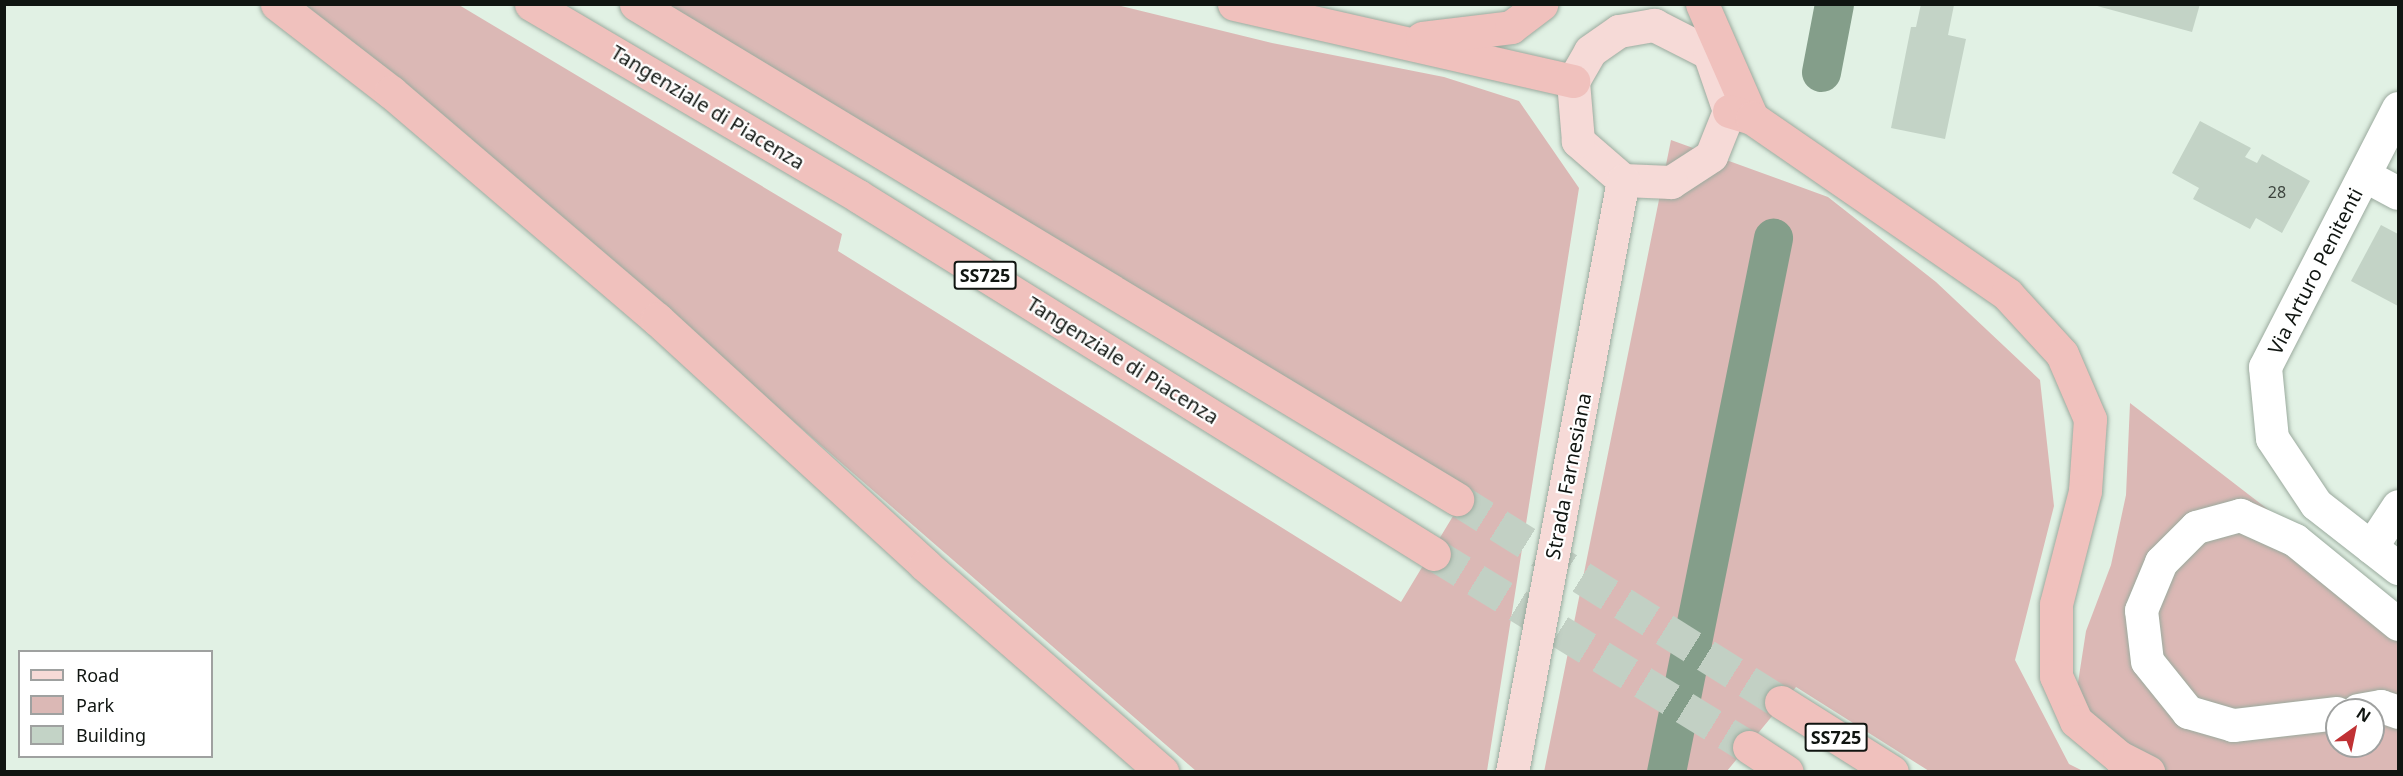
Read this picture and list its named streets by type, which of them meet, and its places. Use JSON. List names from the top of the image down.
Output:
{
  "streets": {
    "highway": ["Tangenziale di Piacenza", "SS725"],
    "main road": ["Strada Farnesiana"],
    "street": ["Via Arturo Penitenti"]
  },
  "house_numbers": ["28"],
  "legend": ["Road", "Park", "Building"],
  "north": "top right"
}
